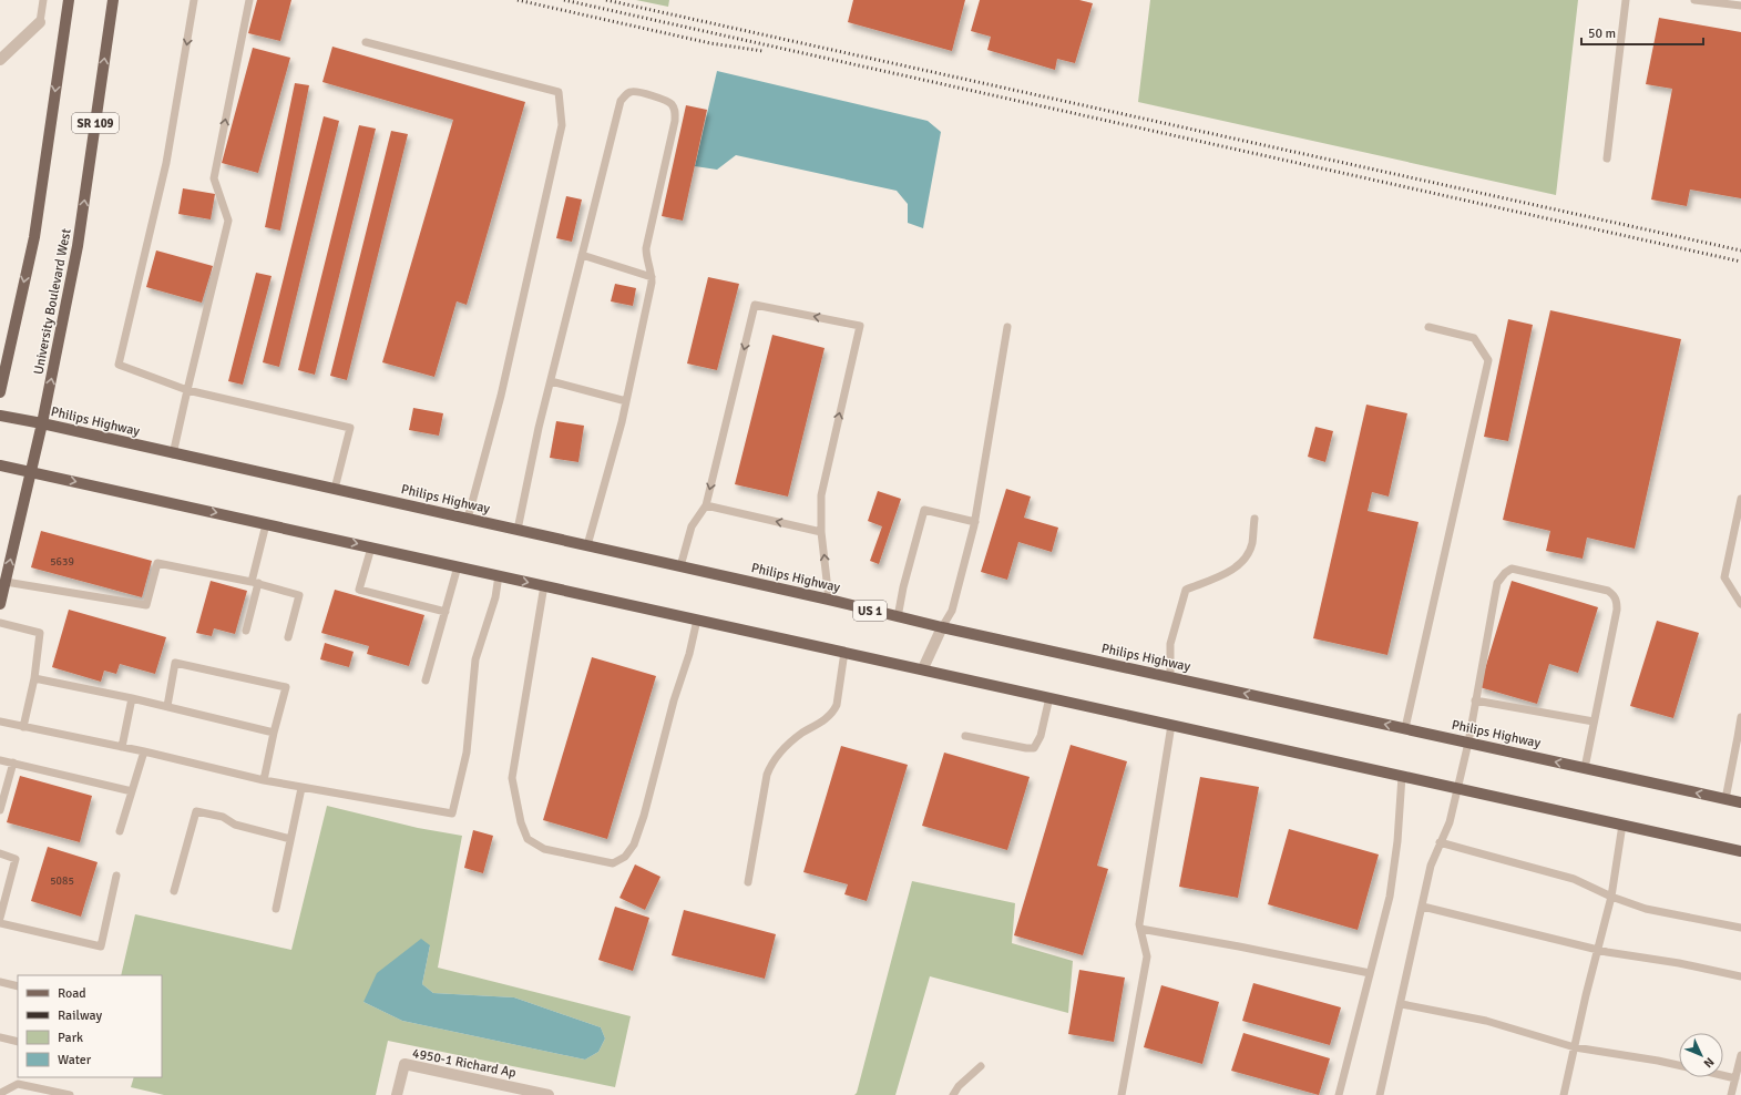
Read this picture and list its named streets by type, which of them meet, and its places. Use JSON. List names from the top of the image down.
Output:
{
  "streets": {
    "main road": [
      "SR 109",
      "University Boulevard West",
      "Philips Highway",
      "US 1"
    ],
    "street": ["4950-1 Richard Ap"]
  },
  "crossings": [
    ["University Boulevard West", "Philips Highway"]
  ],
  "house_numbers": ["5639", "5085"],
  "legend": [
    "Road",
    "Railway",
    "Park",
    "Water"
  ],
  "scale_bar": "50 m",
  "north": "bottom right"
}
